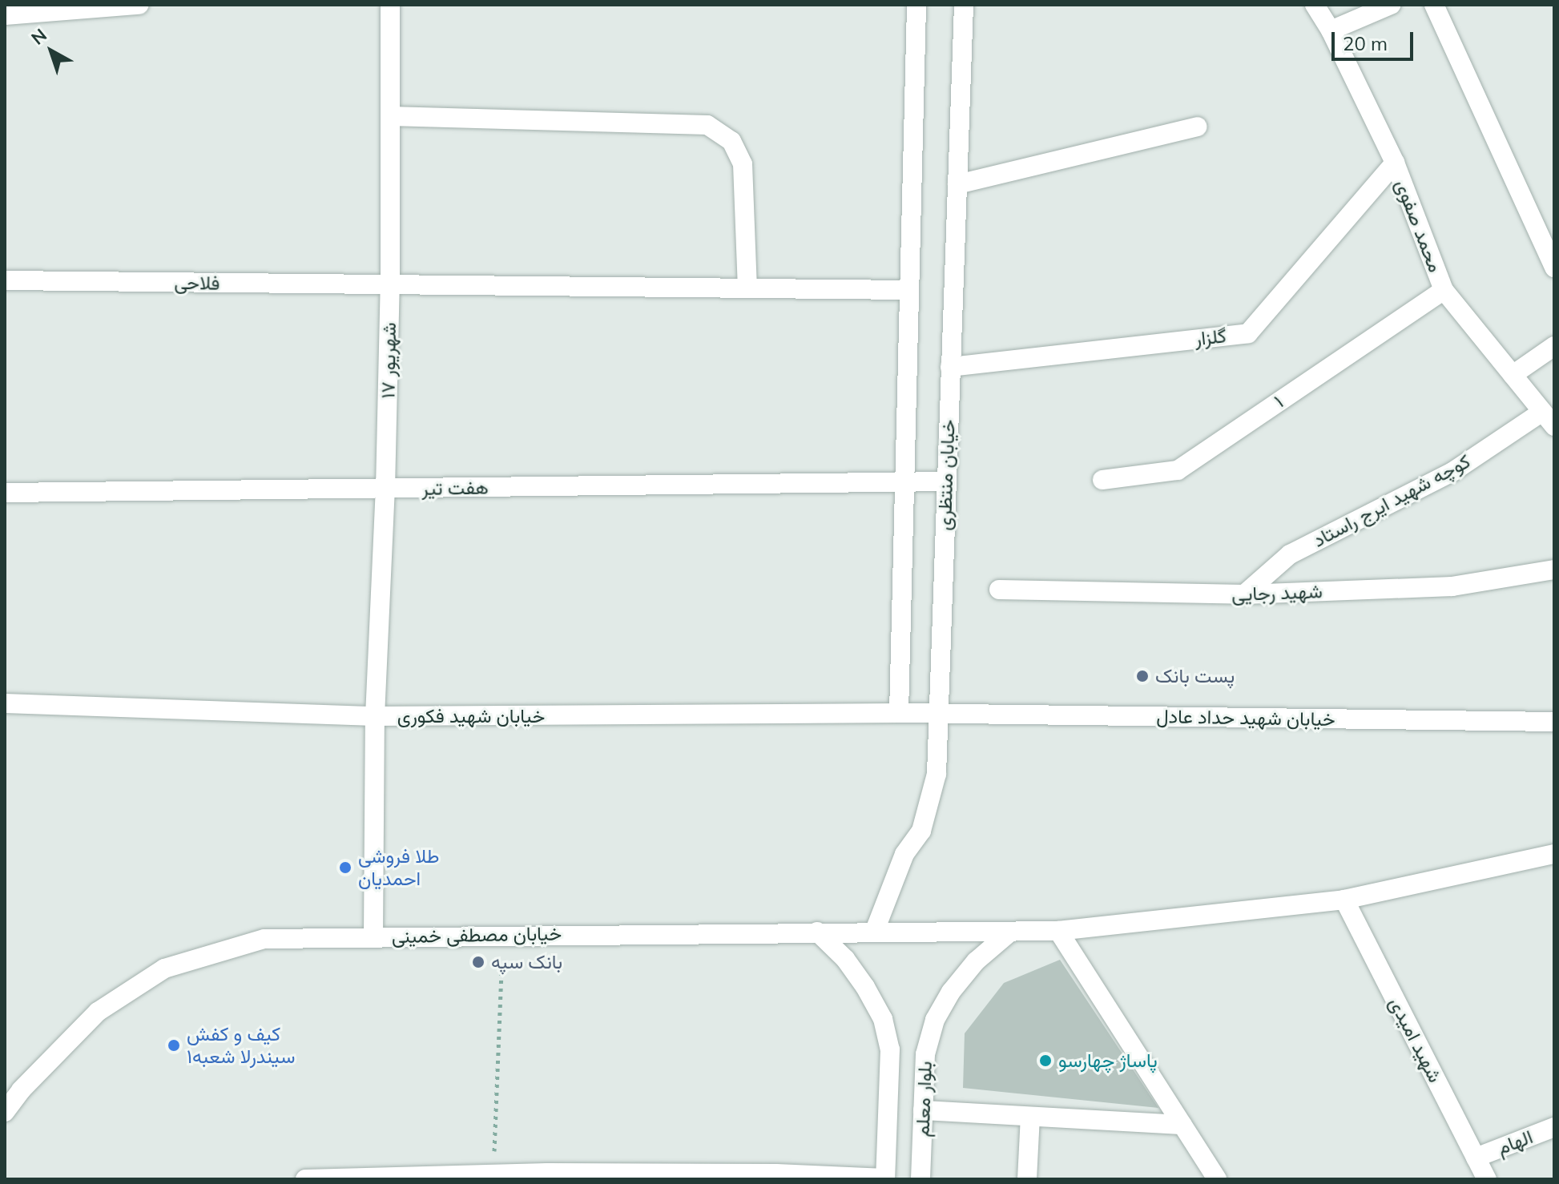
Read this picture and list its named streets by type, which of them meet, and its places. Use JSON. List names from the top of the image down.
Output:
{
  "streets": {
    "street": [
      "محمد صفوی",
      "فلاحی",
      "گلزار",
      "۱۷ شهریور",
      "۱",
      "خیابان منتظری",
      "هفت تیر",
      "کوچه شهید ایرج راستاد",
      "شهید رجایی",
      "خیابان شهید فکوری",
      "خیابان شهید حداد عادل",
      "خیابان مصطفی خمینی",
      "شهید امیدی",
      "بلوار معلم",
      "الهام"
    ]
  },
  "crossings": [
    ["محمد صفوی", "گلزار"],
    ["محمد صفوی", "۱"],
    ["محمد صفوی", "کوچه شهید ایرج راستاد"],
    ["فلاحی", "۱۷ شهریور"],
    ["گلزار", "خیابان منتظری"],
    ["۱۷ شهریور", "هفت تیر"],
    ["۱۷ شهریور", "خیابان شهید فکوری"],
    ["۱۷ شهریور", "خیابان مصطفی خمینی"],
    ["خیابان منتظری", "هفت تیر"],
    ["خیابان منتظری", "خیابان شهید فکوری"],
    ["خیابان منتظری", "خیابان شهید حداد عادل"],
    ["خیابان منتظری", "خیابان مصطفی خمینی"],
    ["کوچه شهید ایرج راستاد", "شهید رجایی"],
    ["خیابان شهید فکوری", "خیابان شهید حداد عادل"],
    ["خیابان مصطفی خمینی", "بلوار معلم"],
    ["شهید امیدی", "الهام"]
  ],
  "places": [
    "پست بانک",
    "طلا فروشی احمدیان",
    "بانک سپه",
    "کیف و کفش سیندرلا شعبه۱",
    "پاساژ چهارسو"
  ],
  "scale_bar": "20 m",
  "north": "top left"
}
